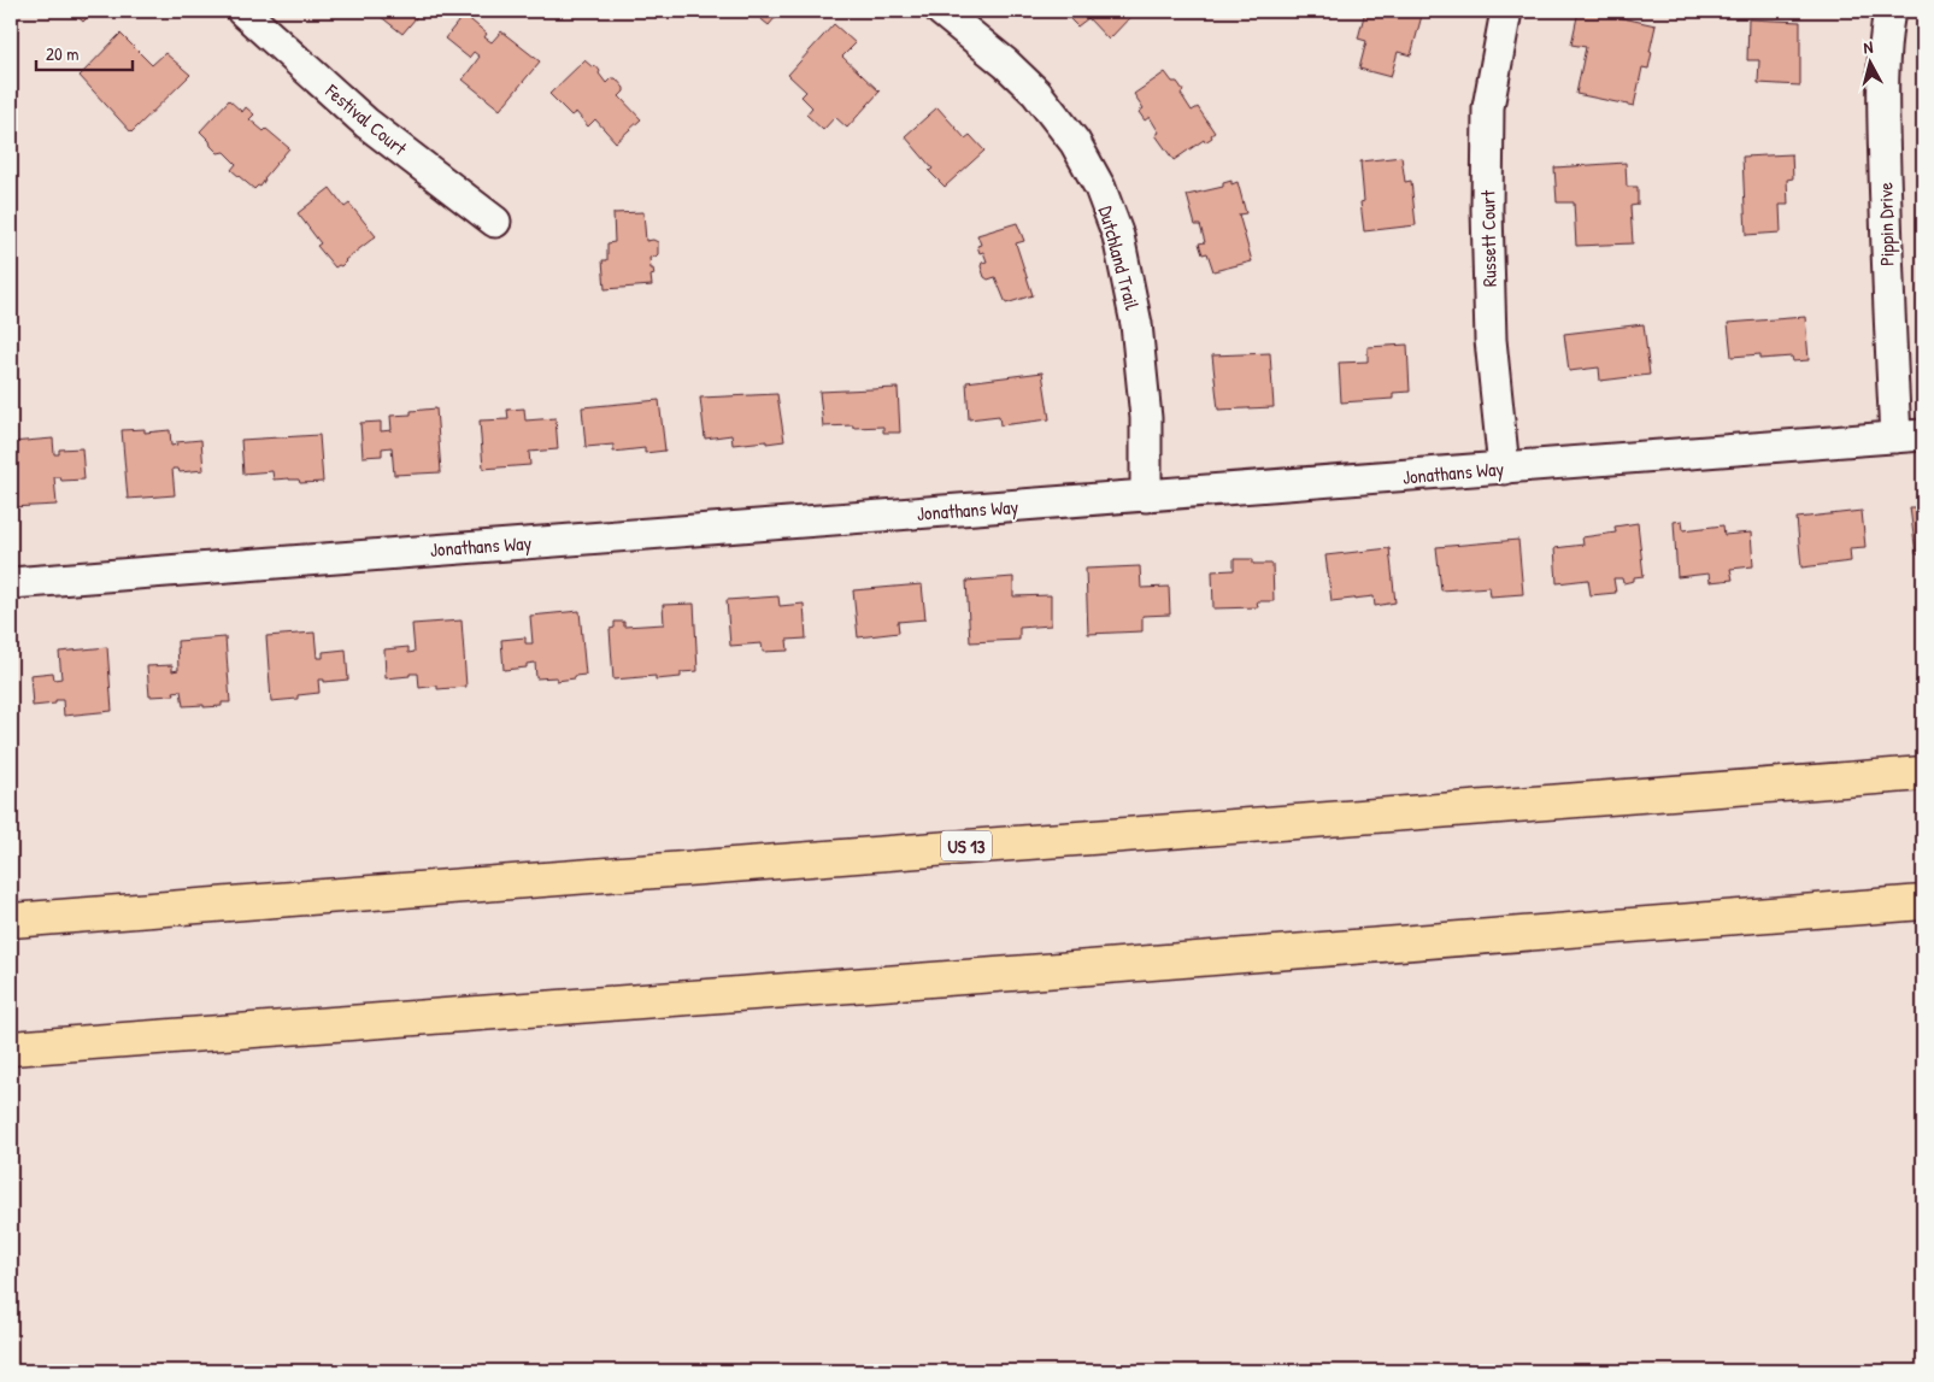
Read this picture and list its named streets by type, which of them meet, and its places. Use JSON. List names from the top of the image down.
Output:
{
  "streets": {
    "highway": ["US 13"],
    "street": [
      "Festival Court",
      "Pippin Drive",
      "Russett Court",
      "Dutchland Trail",
      "Jonathans Way"
    ]
  },
  "crossings": [
    ["Pippin Drive", "Jonathans Way"],
    ["Russett Court", "Jonathans Way"],
    ["Dutchland Trail", "Jonathans Way"]
  ],
  "scale_bar": "20 m",
  "north": "top"
}
